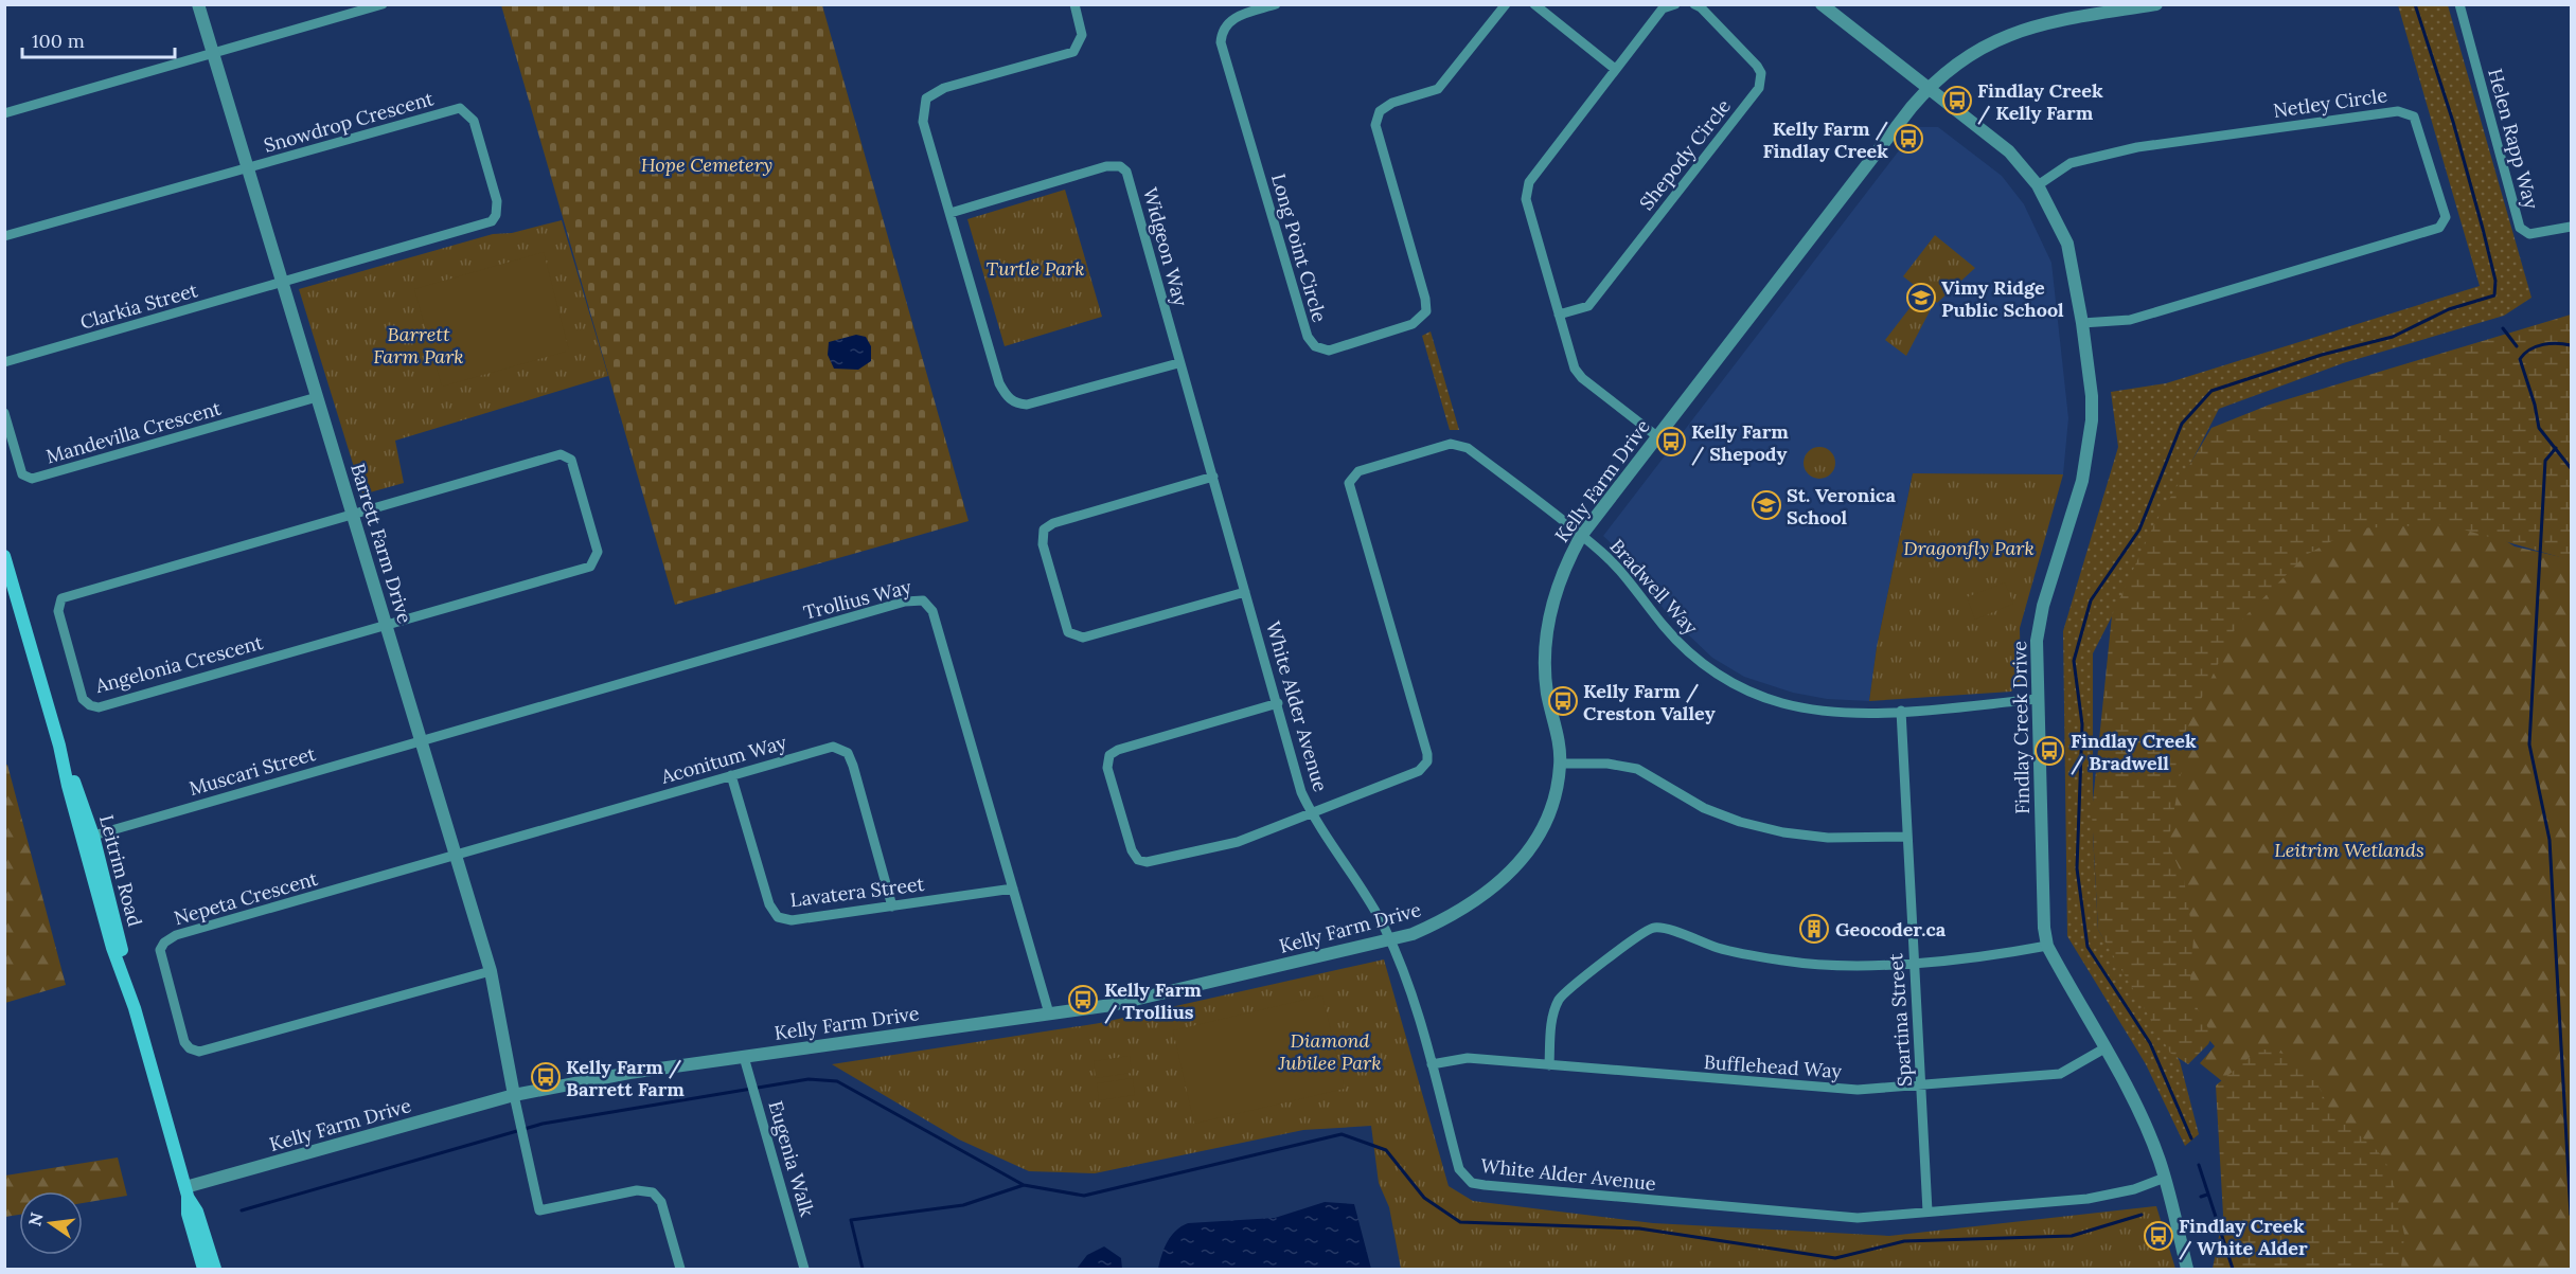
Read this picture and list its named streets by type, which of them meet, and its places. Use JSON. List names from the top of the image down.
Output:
{
  "streets": {
    "main road": ["Leitrim Road"],
    "street": [
      "Netley Circle",
      "Snowdrop Crescent",
      "Helen Rapp Way",
      "Shepody Circle",
      "Widgeon Way",
      "Long Point Circle",
      "Clarkia Street",
      "Mandevilla Crescent",
      "Kelly Farm Drive",
      "Barrett Farm Drive",
      "Bradwell Way",
      "Trollius Way",
      "Angelonia Crescent",
      "White Alder Avenue",
      "Findlay Creek Drive",
      "Aconitum Way",
      "Muscari Street",
      "Lavatera Street",
      "Nepeta Crescent",
      "Spartina Street",
      "Bufflehead Way",
      "Eugenia Walk"
    ]
  },
  "crossings": [
    ["Netley Circle", "Findlay Creek Drive"],
    ["Snowdrop Crescent", "Clarkia Street"],
    ["Snowdrop Crescent", "Barrett Farm Drive"],
    ["Widgeon Way", "White Alder Avenue"],
    ["Clarkia Street", "Barrett Farm Drive"],
    ["Mandevilla Crescent", "Barrett Farm Drive"],
    ["Kelly Farm Drive", "Barrett Farm Drive"],
    ["Kelly Farm Drive", "Bradwell Way"],
    ["Kelly Farm Drive", "Trollius Way"],
    ["Kelly Farm Drive", "White Alder Avenue"],
    ["Kelly Farm Drive", "Findlay Creek Drive"],
    ["Kelly Farm Drive", "Leitrim Road"],
    ["Kelly Farm Drive", "Eugenia Walk"],
    ["Barrett Farm Drive", "Trollius Way"],
    ["Barrett Farm Drive", "Angelonia Crescent"],
    ["Barrett Farm Drive", "Aconitum Way"],
    ["Barrett Farm Drive", "Muscari Street"],
    ["Barrett Farm Drive", "Nepeta Crescent"],
    ["Bradwell Way", "White Alder Avenue"],
    ["Bradwell Way", "Findlay Creek Drive"],
    ["Bradwell Way", "Spartina Street"],
    ["Trollius Way", "Muscari Street"],
    ["Trollius Way", "Lavatera Street"],
    ["White Alder Avenue", "Findlay Creek Drive"],
    ["White Alder Avenue", "Spartina Street"],
    ["White Alder Avenue", "Bufflehead Way"],
    ["Findlay Creek Drive", "Bufflehead Way"],
    ["Aconitum Way", "Lavatera Street"],
    ["Aconitum Way", "Nepeta Crescent"],
    ["Muscari Street", "Leitrim Road"],
    ["Spartina Street", "Bufflehead Way"]
  ],
  "parks": [
    "Hope Cemetery",
    "Turtle Park",
    "Barrett Farm Park",
    "Dragonfly Park",
    "Leitrim Wetlands",
    "Diamond Jubilee Park"
  ],
  "places": {
    "bus stop": [
      "Findlay Creek / Kelly Farm",
      "Kelly Farm / Findlay Creek",
      "Kelly Farm / Shepody",
      "Kelly Farm / Creston Valley",
      "Findlay Creek / Bradwell",
      "Kelly Farm / Trollius",
      "Kelly Farm / Barrett Farm",
      "Findlay Creek / White Alder"
    ],
    "school or university": ["Vimy Ridge Public School", "St. Veronica School"],
    "building": ["Geocoder.ca"]
  },
  "scale_bar": "100 m",
  "north": "left"
}
